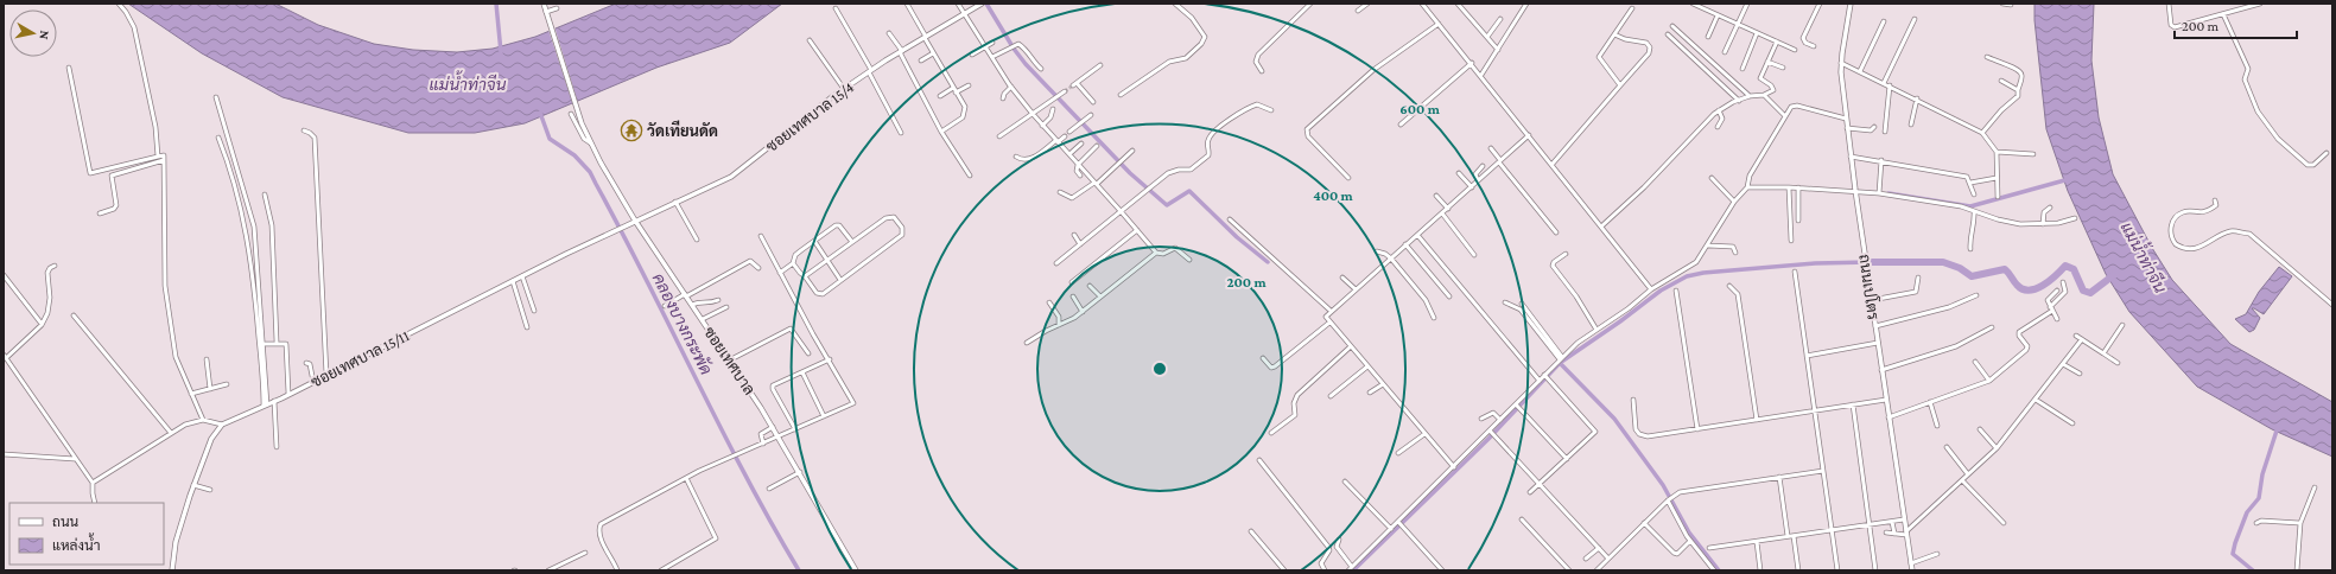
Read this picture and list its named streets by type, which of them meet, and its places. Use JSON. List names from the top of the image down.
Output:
{
  "streets": {
    "street": [
      "ซอยเทศบาล 15/4",
      "ถนนเปโตร",
      "ซอยเทศบาล 15/11",
      "ซอยเทศบาล"
    ]
  },
  "crossings": [
    ["ซอยเทศบาล 15/4", "ซอยเทศบาล 15/11"],
    ["ซอยเทศบาล 15/4", "ซอยเทศบาล"],
    ["ซอยเทศบาล 15/11", "ซอยเทศบาล"]
  ],
  "water": ["แม่น้ำท่าจีน", "คลองบางกระพัด"],
  "places": {
    "temple": ["วัดเทียนดัด"]
  },
  "legend": ["ถนน", "แหล่งน้ำ"],
  "scale_bar": "200 m",
  "north": "right",
  "rings": ["600 m", "400 m", "200 m"]
}
